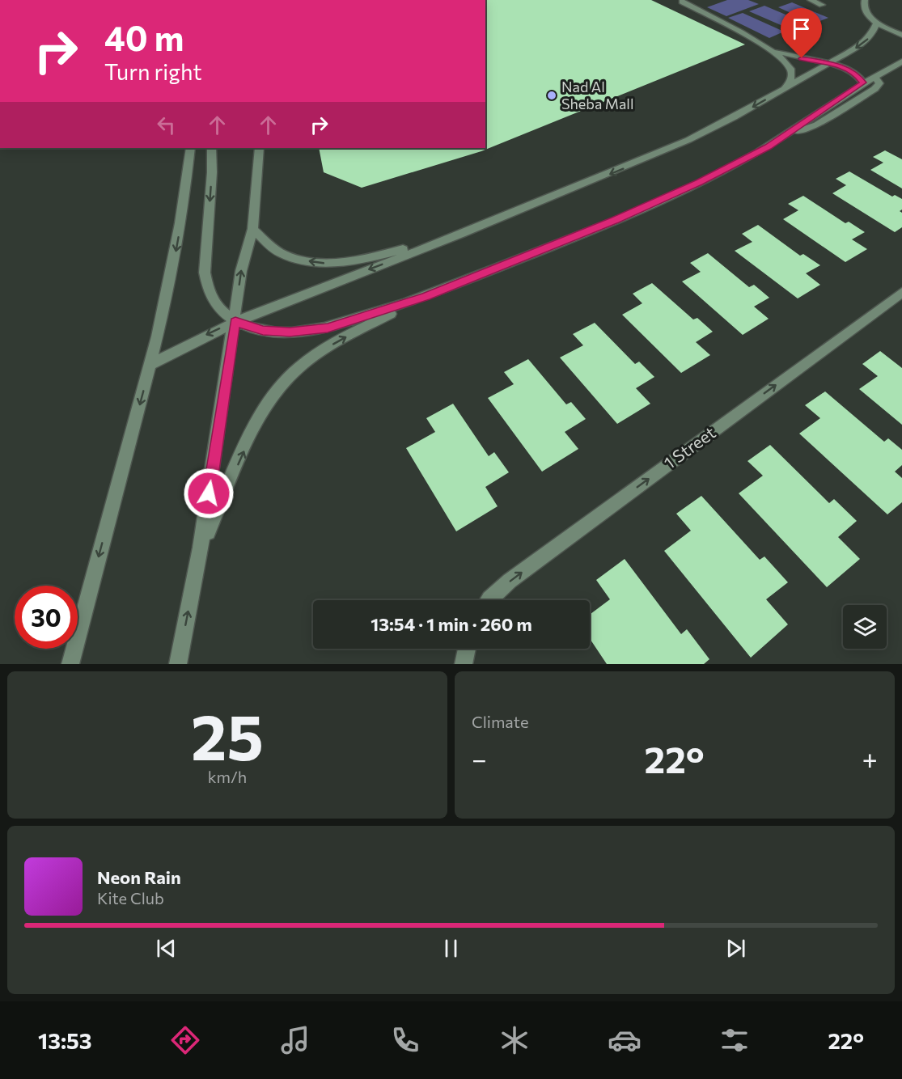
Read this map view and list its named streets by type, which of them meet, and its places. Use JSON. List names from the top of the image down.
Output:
{
  "streets": {
    "street": ["1 Street"]
  },
  "one_way": ["1 Street"],
  "places": ["Nad Al Sheba Mall"],
  "page": {
    "turn": ["40 m", "Turn right"],
    "limit": "30",
    "trip": "13:54 · 1 min · 260 m",
    "tile": [
      ["25", "km/h"],
      "Climate"
    ],
    "heat": ["−", "22°", "+"],
    "song": ["Neon Rain", "Kite Club"],
    "tabs": ["13:53", "22°"]
  }
}
